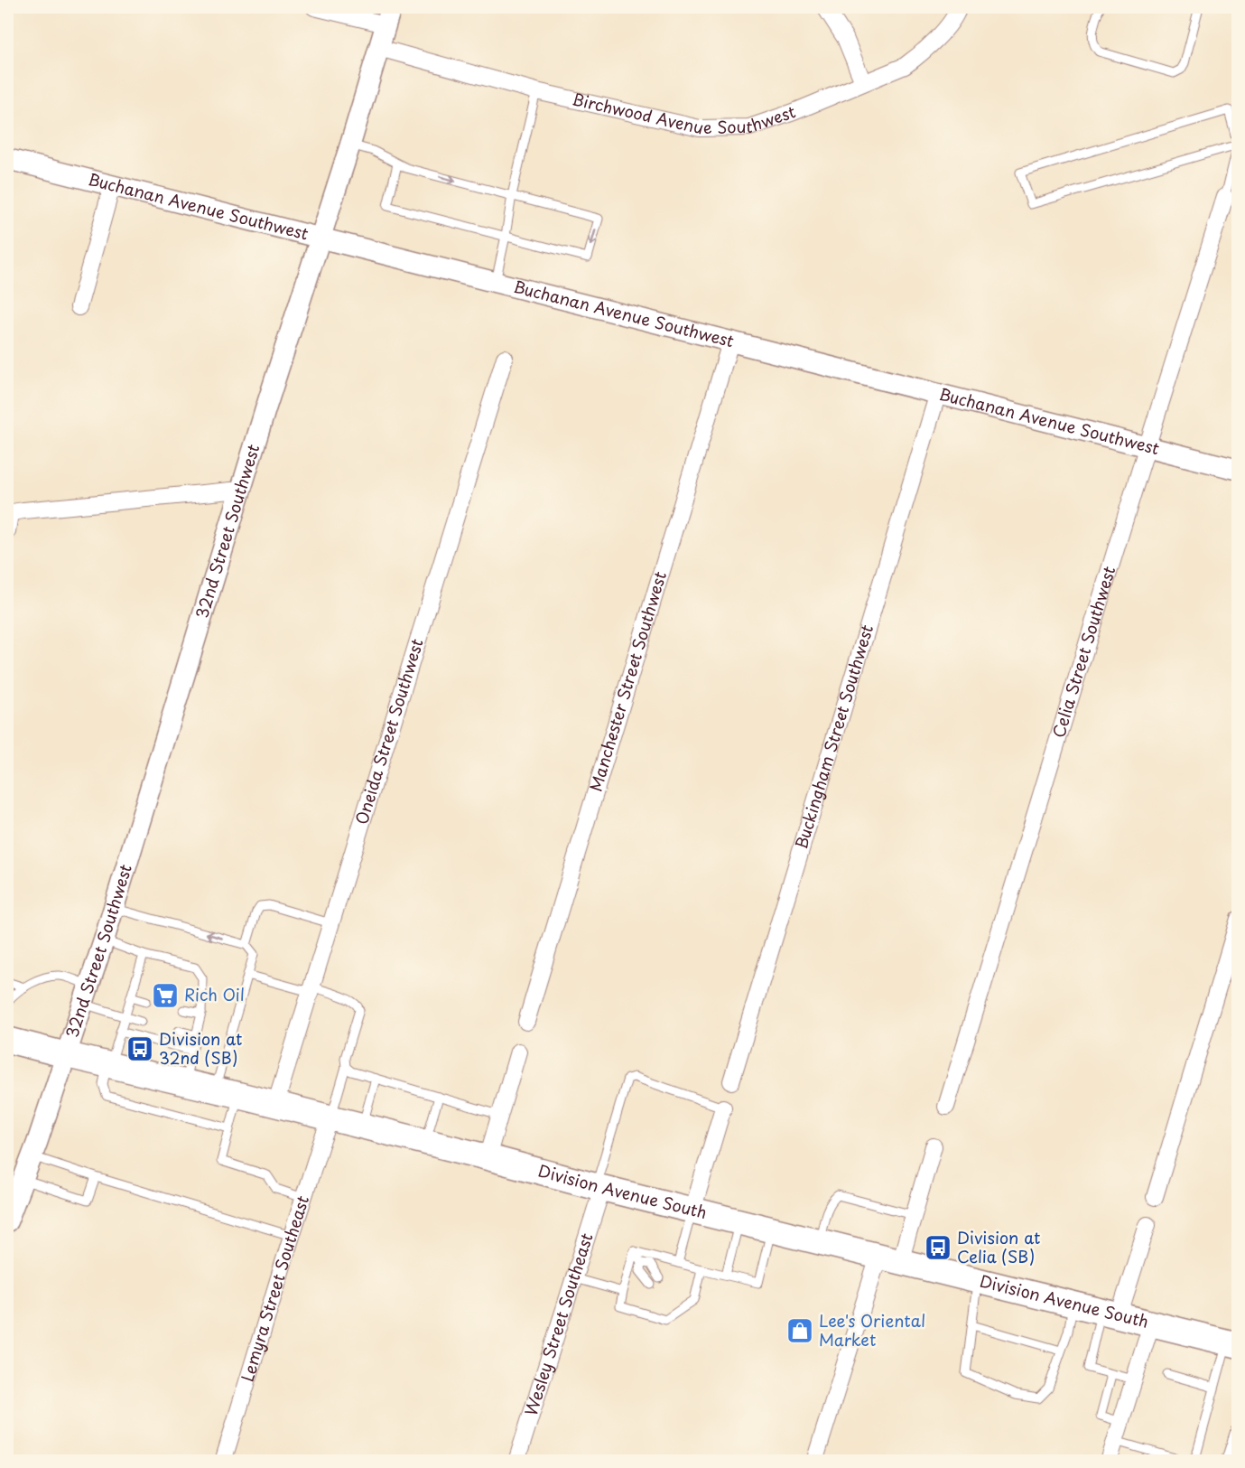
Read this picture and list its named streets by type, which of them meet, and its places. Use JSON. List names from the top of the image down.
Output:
{
  "streets": {
    "main road": ["Division Avenue South"],
    "street": [
      "Birchwood Avenue Southwest",
      "Buchanan Avenue Southwest",
      "32nd Street Southwest",
      "Celia Street Southwest",
      "Manchester Street Southwest",
      "Oneida Street Southwest",
      "Buckingham Street Southwest",
      "Lemyra Street Southeast",
      "Wesley Street Southeast"
    ]
  },
  "crossings": [
    ["Birchwood Avenue Southwest", "32nd Street Southwest"],
    ["Buchanan Avenue Southwest", "32nd Street Southwest"],
    ["Buchanan Avenue Southwest", "Celia Street Southwest"],
    ["Buchanan Avenue Southwest", "Manchester Street Southwest"],
    ["Buchanan Avenue Southwest", "Buckingham Street Southwest"],
    ["32nd Street Southwest", "Division Avenue South"],
    ["Oneida Street Southwest", "Division Avenue South"],
    ["Division Avenue South", "Lemyra Street Southeast"],
    ["Division Avenue South", "Wesley Street Southeast"]
  ],
  "places": {
    "supermarket": ["Rich Oil"],
    "bus stop": ["Division at 32nd (SB)", "Division at Celia (SB)"],
    "shop": ["Lee's Oriental Market"]
  }
}
